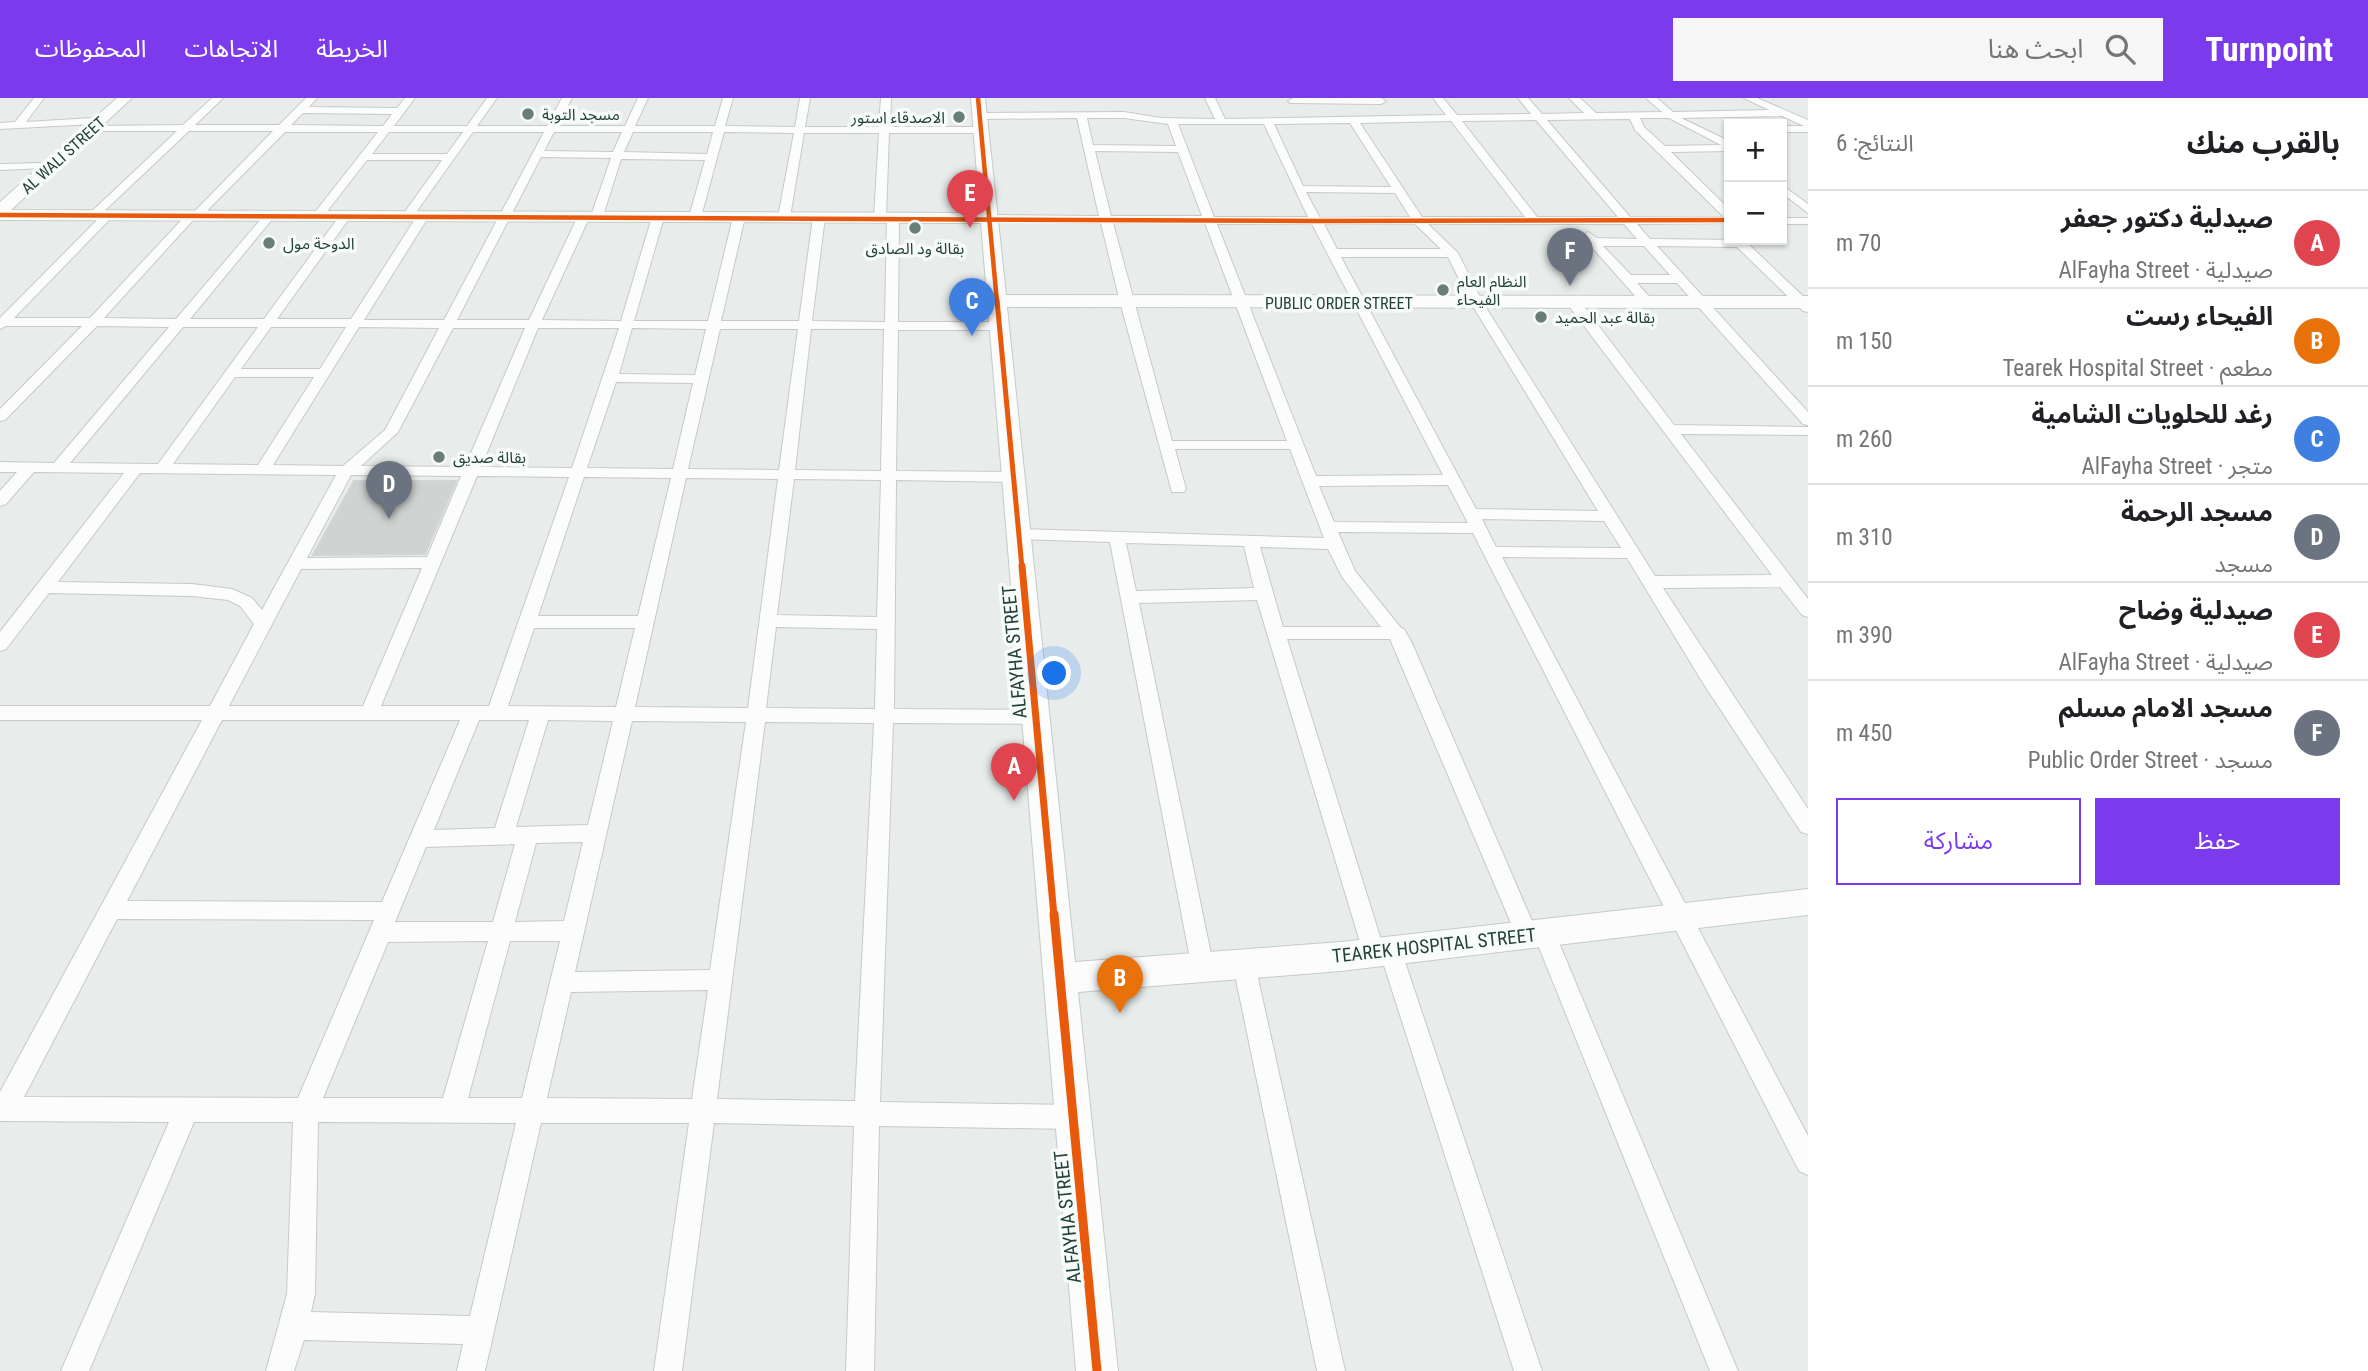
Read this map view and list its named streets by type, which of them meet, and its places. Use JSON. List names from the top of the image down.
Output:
{
  "streets": {
    "street": [
      "AL WALI STREET",
      "PUBLIC ORDER STREET",
      "ALFAYHA STREET",
      "TEAREK HOSPITAL STREET"
    ]
  },
  "crossings": [
    ["PUBLIC ORDER STREET", "ALFAYHA STREET"],
    ["ALFAYHA STREET", "TEAREK HOSPITAL STREET"]
  ],
  "places": [
    "مسجد التوبة",
    "الاصدقاء استور",
    "بقالة ود الصادق",
    "الدوحة مول",
    "النظام العام الفيحاء",
    "بقالة عبد الحميد",
    "بقالة صديق"
  ],
  "page": {
    "header": "Turnpoint",
    "search": "ابحث هنا",
    "nav": ["الخريطة", "الاتجاهات", "المحفوظات"],
    "heading": ["بالقرب منك", "النتائج: 6"],
    "map_buttons": ["+", "−"],
    "pins": [
      "E",
      "F",
      "C",
      "D",
      "A",
      "B"
    ],
    "list": [
      {
        "mark": "A",
        "name": "صيدلية دكتور جعفر",
        "note": "صيدلية · AlFayha Street",
        "value": "70 m"
      },
      {
        "mark": "B",
        "name": "الفيحاء رست",
        "note": "مطعم · Tearek Hospital Street",
        "value": "150 m"
      },
      {
        "mark": "C",
        "name": "رغد للحلويات الشامية",
        "note": "متجر · AlFayha Street",
        "value": "260 m"
      },
      {
        "mark": "D",
        "name": "مسجد الرحمة",
        "note": "مسجد",
        "value": "310 m"
      },
      {
        "mark": "E",
        "name": "صيدلية وضاح",
        "note": "صيدلية · AlFayha Street",
        "value": "390 m"
      },
      {
        "mark": "F",
        "name": "مسجد الامام مسلم",
        "note": "مسجد · Public Order Street",
        "value": "450 m"
      }
    ],
    "buttons": ["حفظ", "مشاركة"]
  }
}
